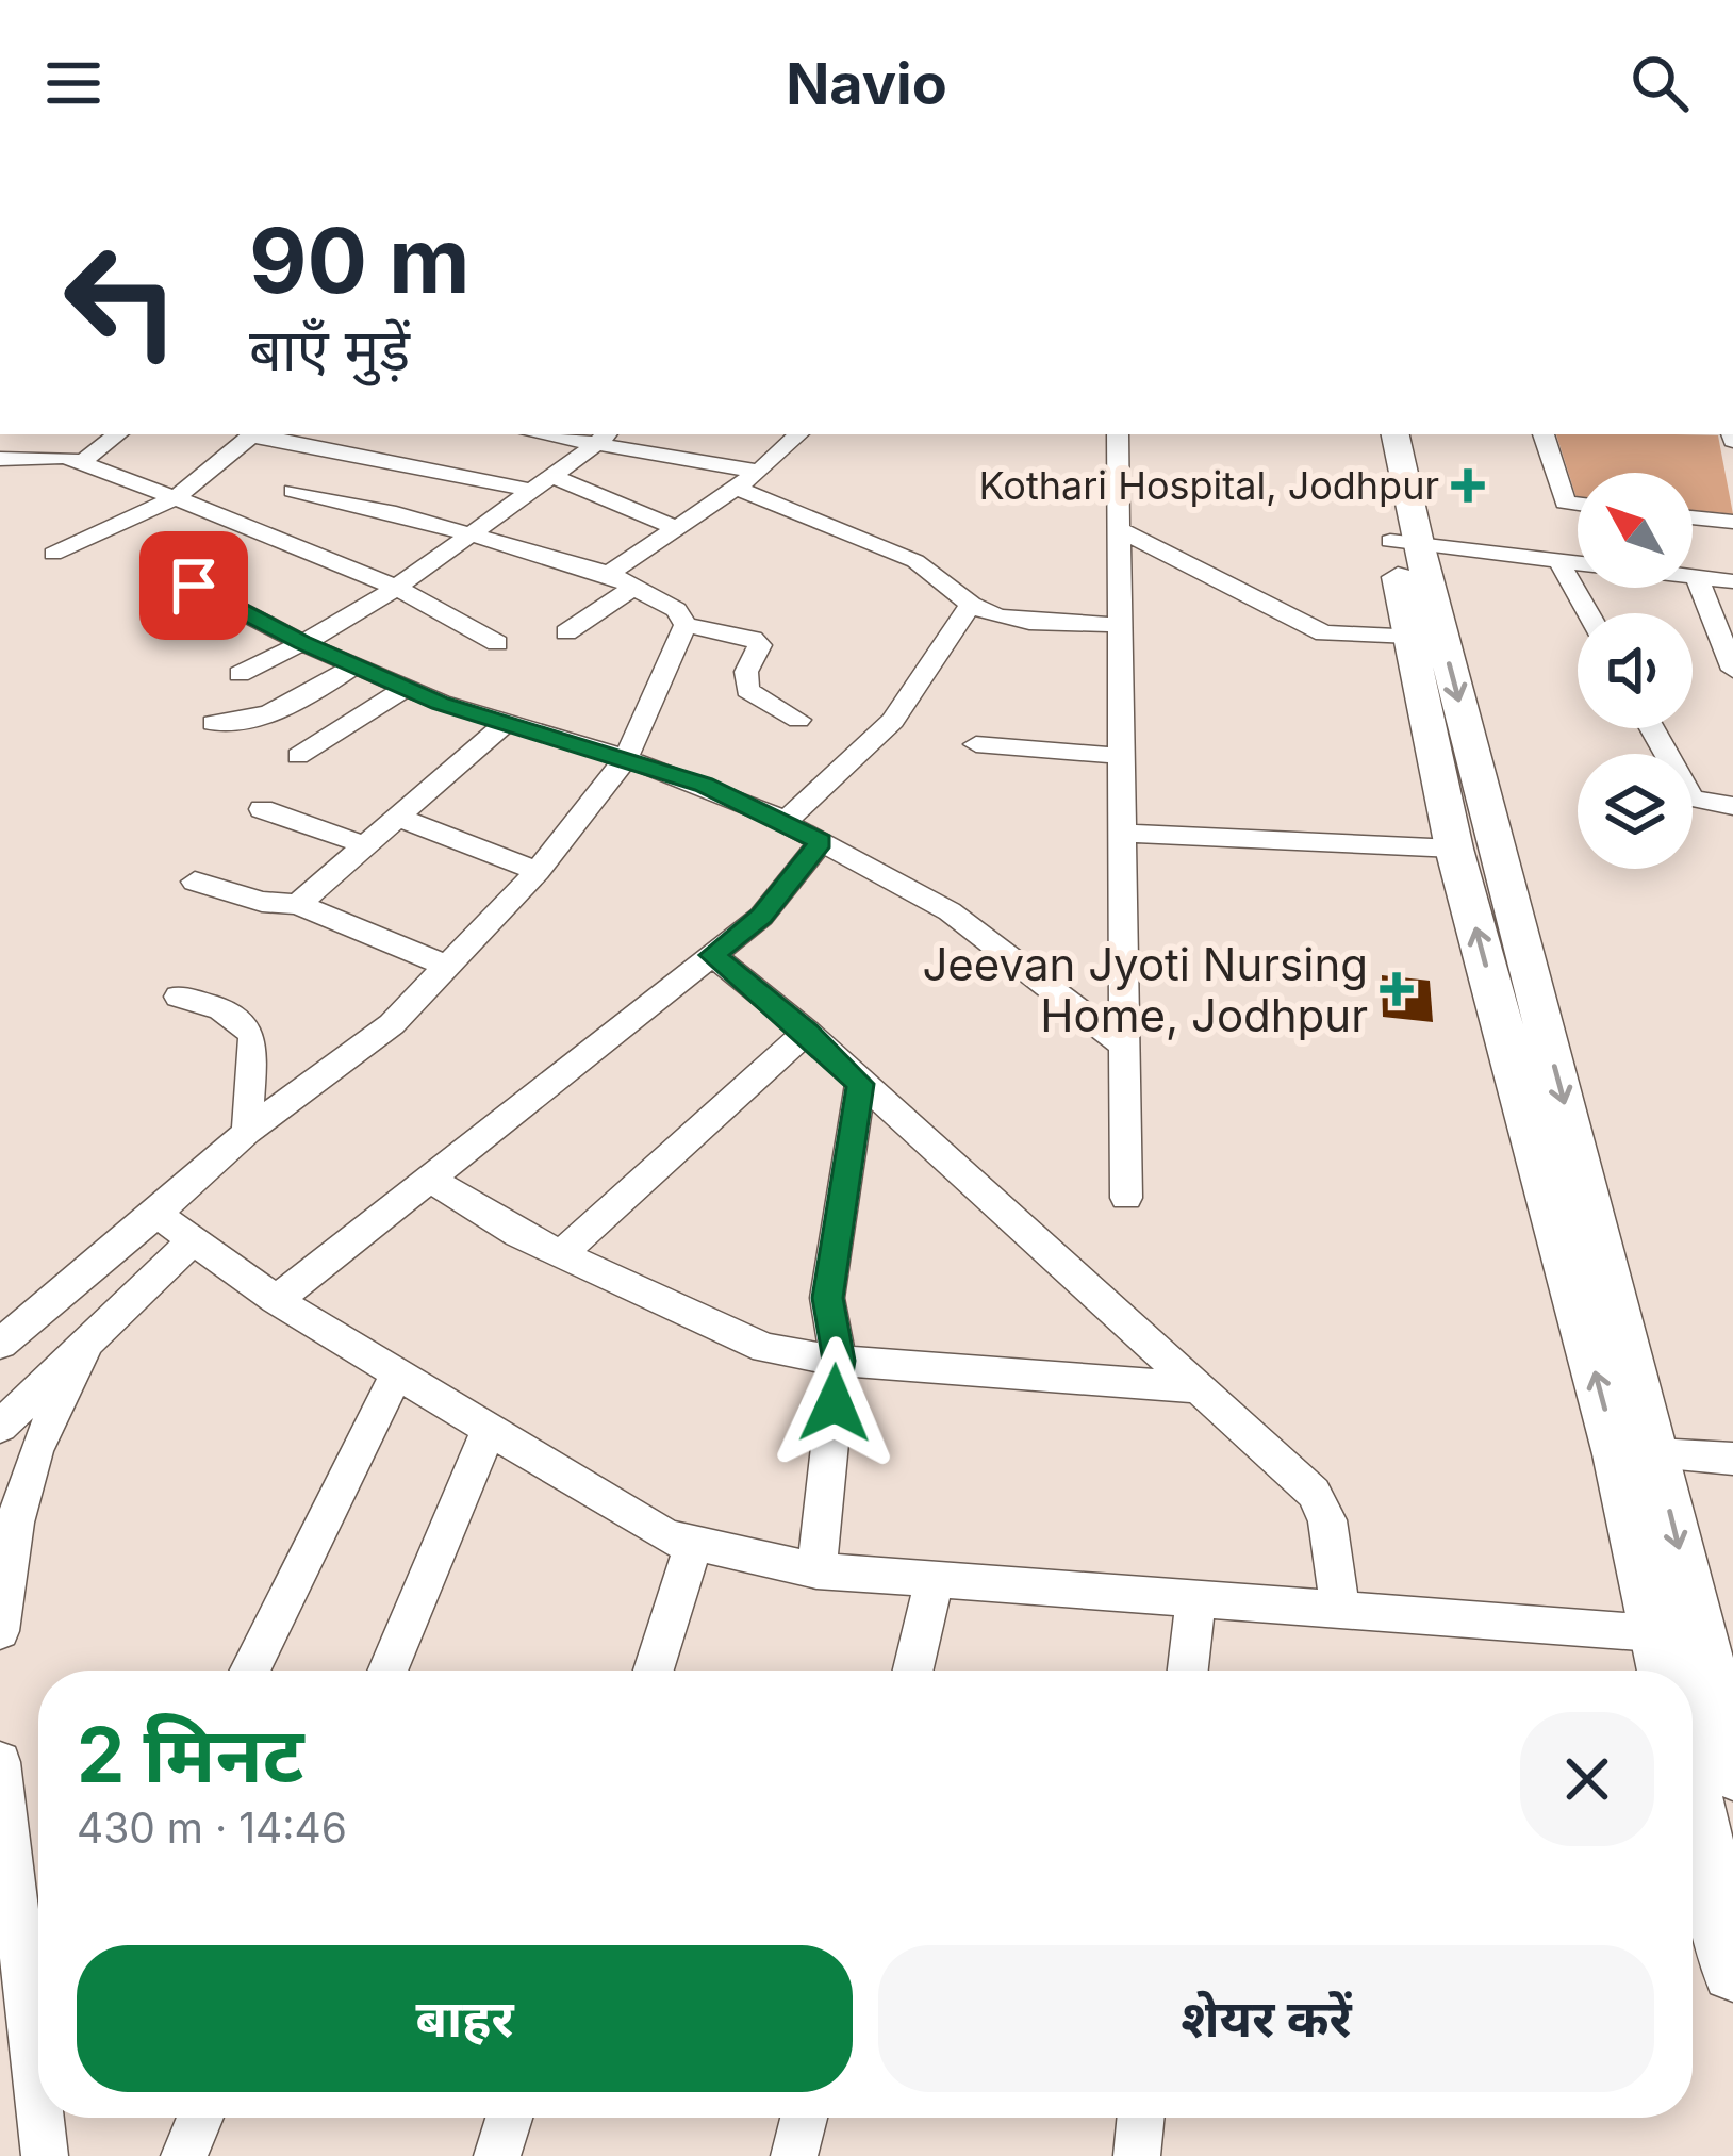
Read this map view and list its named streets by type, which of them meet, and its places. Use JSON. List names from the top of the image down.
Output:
{
  "places": {
    "health": ["Kothari Hospital, Jodhpur", "Jeevan Jyoti Nursing Home, Jodhpur"]
  },
  "north": "top left",
  "page": {
    "header": "Navio",
    "turn": ["90 m", "बाएँ मुड़ें"],
    "heading": ["2 मिनट", "430 m · 14:46"],
    "buttons": ["बाहर", "शेयर करें"]
  }
}
